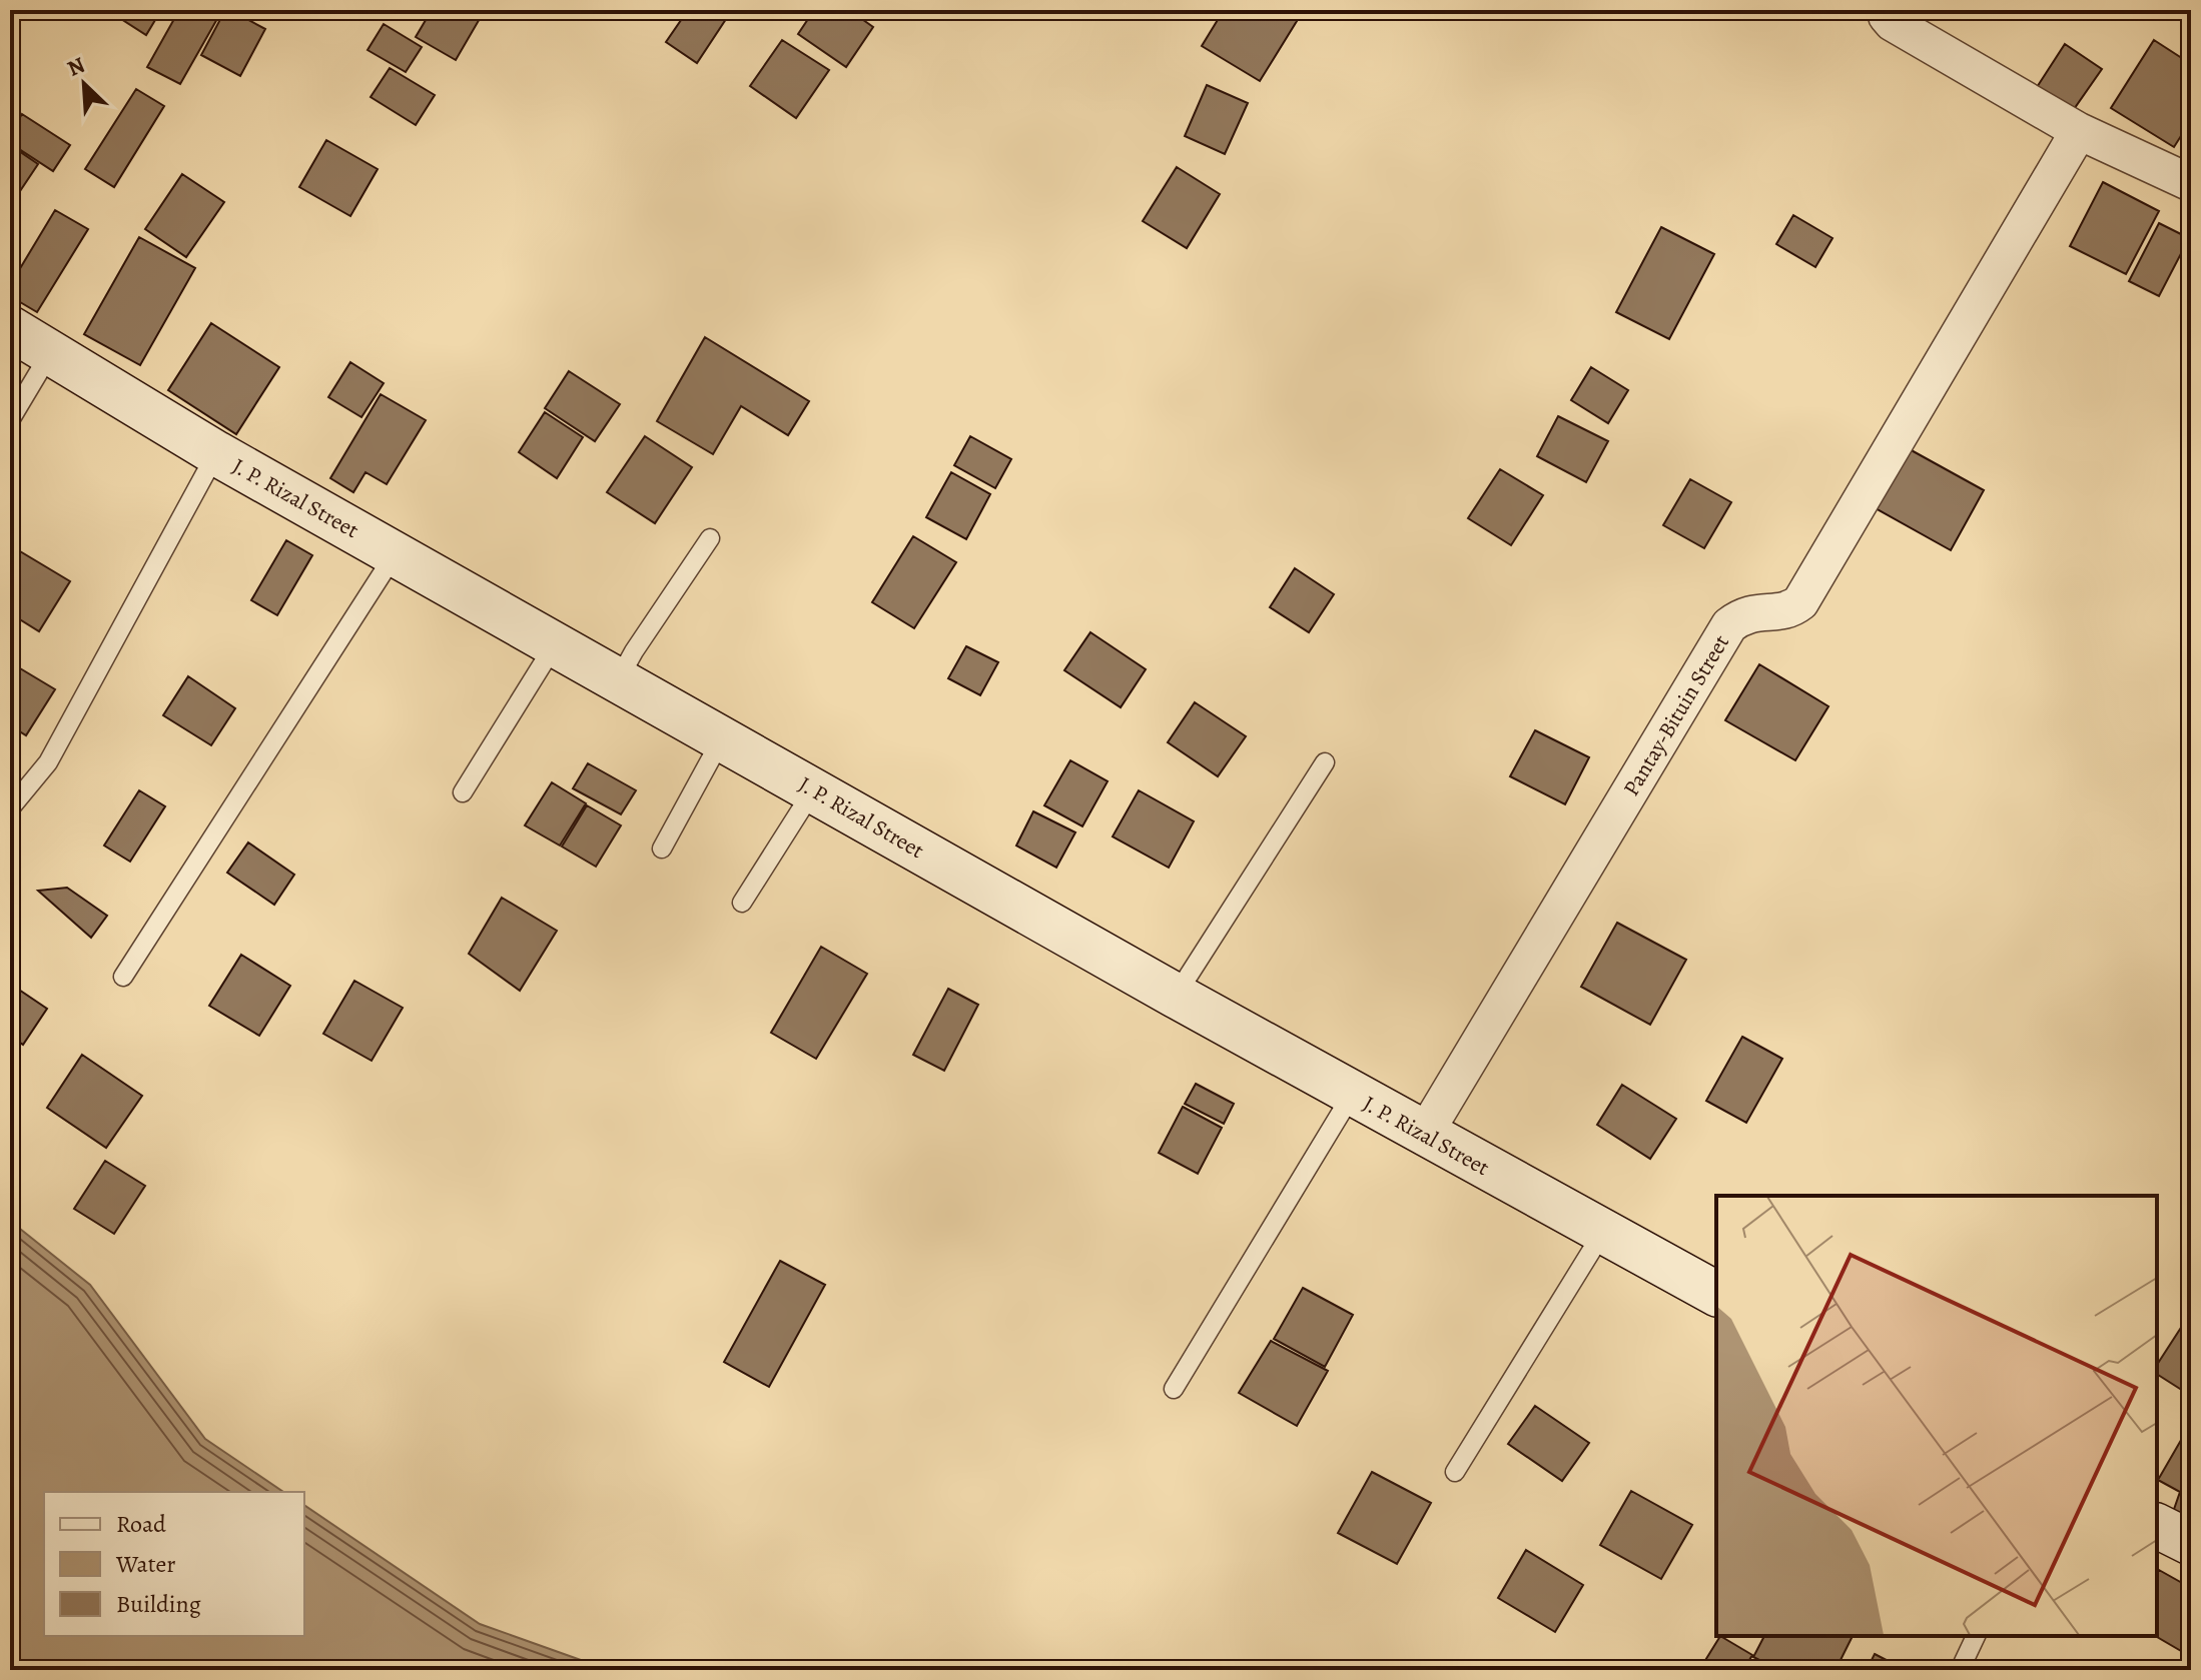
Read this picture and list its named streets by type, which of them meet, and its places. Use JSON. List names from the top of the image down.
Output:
{
  "streets": {
    "main road": ["J. P. Rizal Street"],
    "street": ["Pantay-Bituin Street"]
  },
  "crossings": [
    ["J. P. Rizal Street", "Pantay-Bituin Street"]
  ],
  "legend": ["Road", "Water", "Building"],
  "north": "top left"
}
